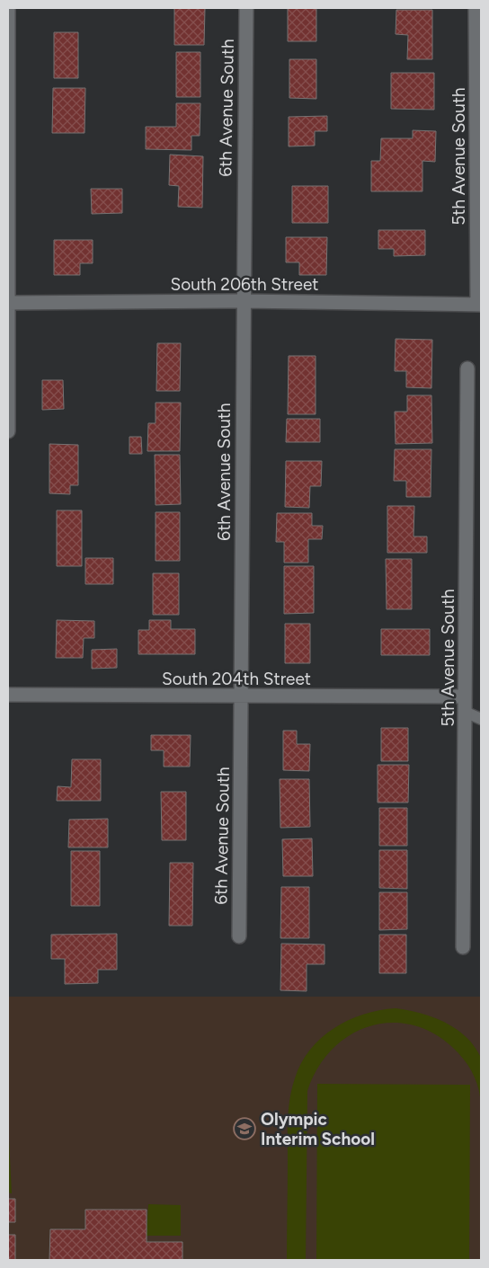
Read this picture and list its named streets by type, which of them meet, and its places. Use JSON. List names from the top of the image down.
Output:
{
  "streets": {
    "street": [
      "6th Avenue South",
      "5th Avenue South",
      "South 206th Street",
      "South 204th Street"
    ]
  },
  "crossings": [
    ["6th Avenue South", "South 206th Street"],
    ["6th Avenue South", "South 204th Street"],
    ["5th Avenue South", "South 206th Street"],
    ["5th Avenue South", "South 204th Street"]
  ],
  "places": {
    "school or university": ["Olympic Interim School"]
  }
}
